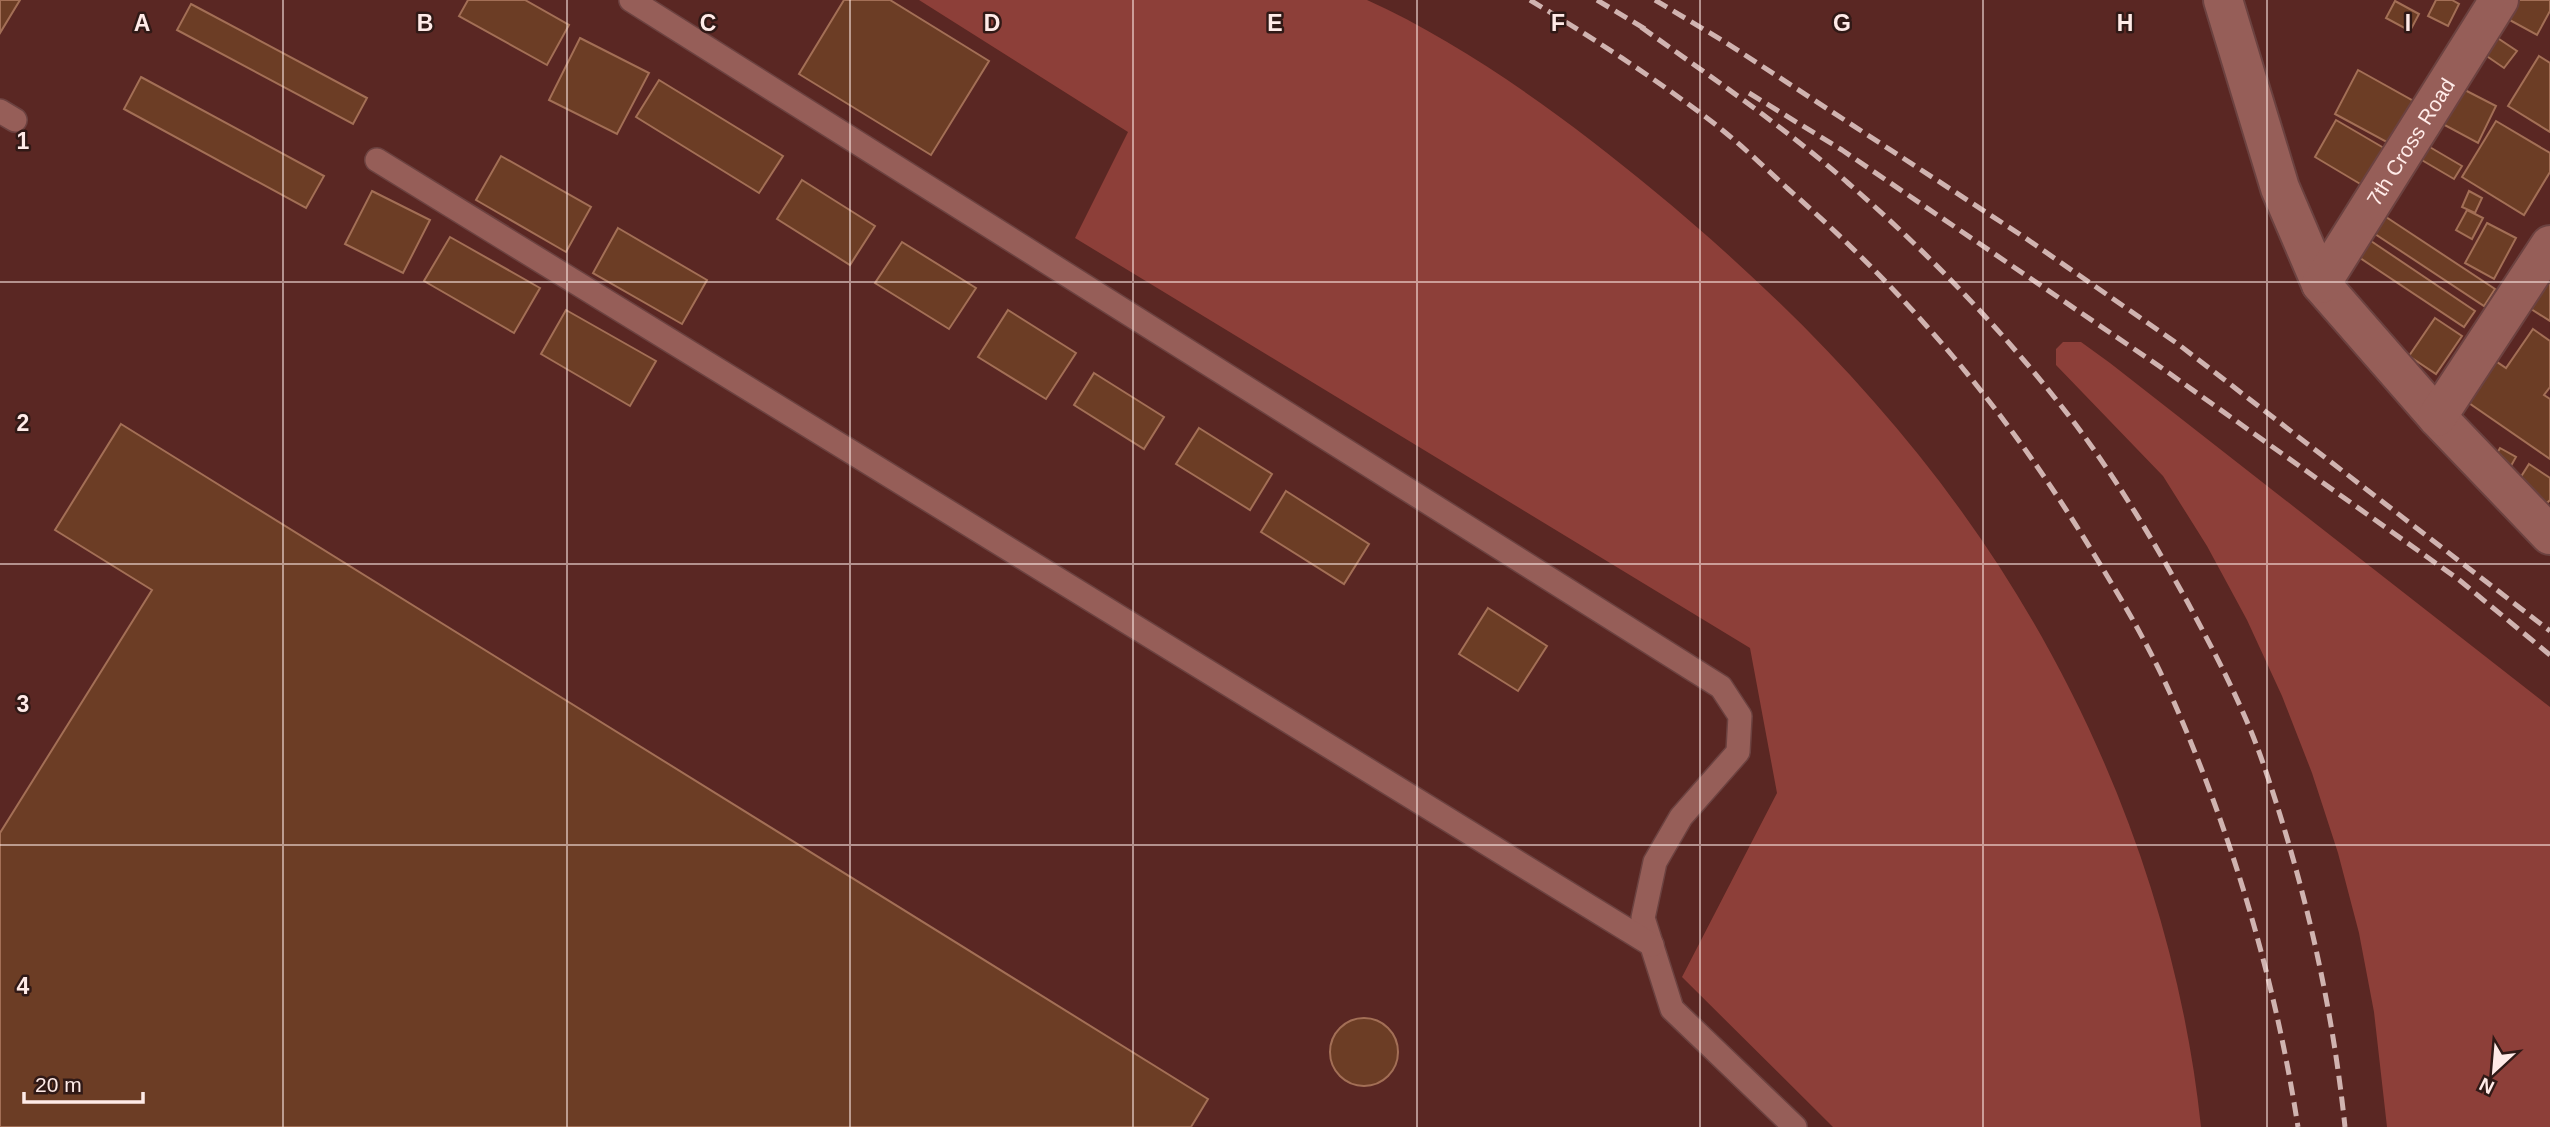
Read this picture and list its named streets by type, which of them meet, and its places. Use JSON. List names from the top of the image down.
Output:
{
  "streets": {
    "street": ["7th Cross Road"]
  },
  "scale_bar": "20 m",
  "north": "bottom left",
  "grid": {
    "columns": [
      "A",
      "B",
      "C",
      "D",
      "E",
      "F",
      "G",
      "H",
      "I"
    ],
    "rows": [
      "1",
      "2",
      "3",
      "4"
    ]
  }
}
